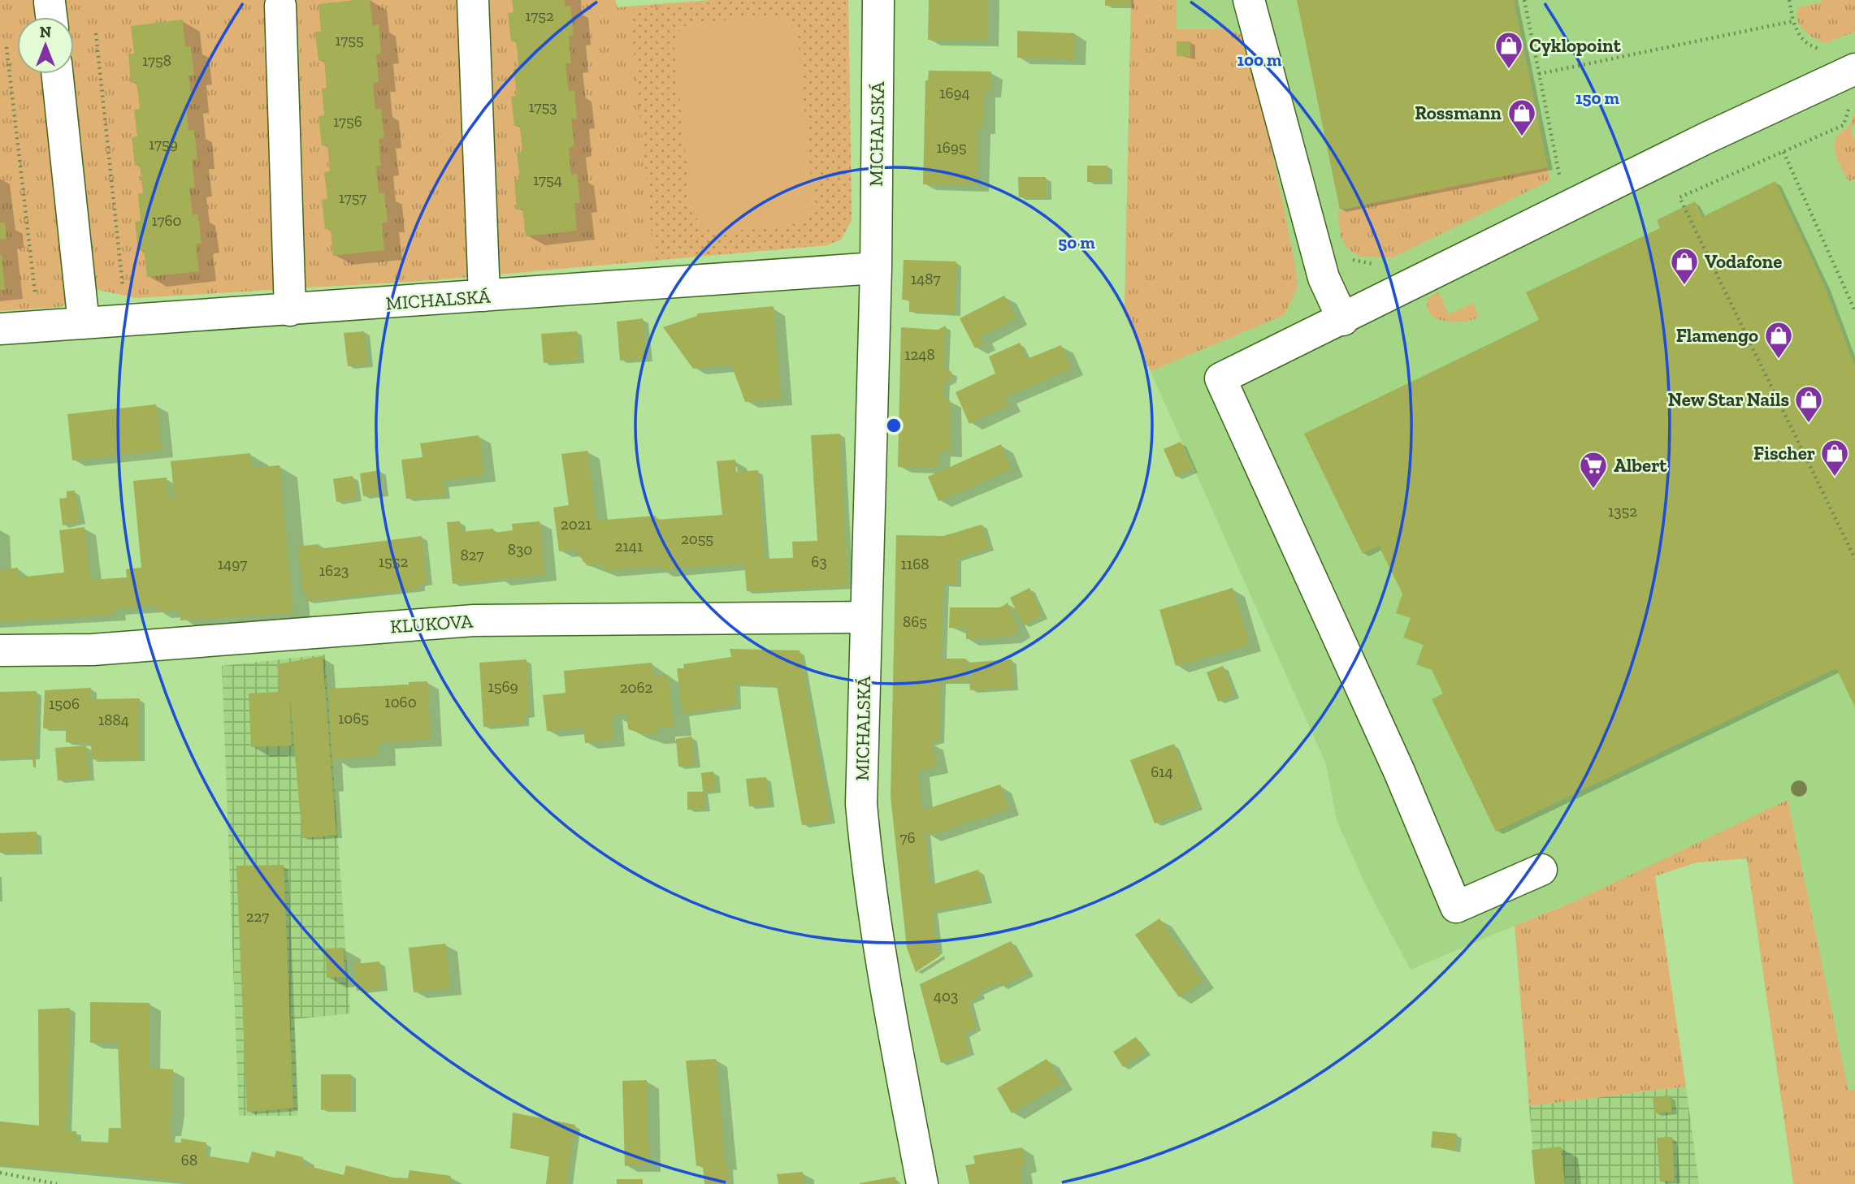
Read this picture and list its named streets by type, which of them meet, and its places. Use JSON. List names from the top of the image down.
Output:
{
  "streets": {
    "street": ["MICHALSKÁ", "KLUKOVA"]
  },
  "crossings": [
    ["MICHALSKÁ", "KLUKOVA"]
  ],
  "places": {
    "shop": [
      "Cyklopoint",
      "Rossmann",
      "Vodafone",
      "Flamengo",
      "New Star Nails",
      "Fischer"
    ],
    "supermarket": ["Albert"]
  },
  "house_numbers": [
    "1752",
    "1755",
    "1758",
    "1694",
    "1753",
    "1756",
    "1759",
    "1695",
    "1754",
    "1757",
    "1760",
    "1487",
    "1248",
    "1352",
    "2021",
    "2055",
    "2141",
    "830",
    "827",
    "1552",
    "63",
    "1497",
    "1168",
    "1623",
    "865",
    "1569",
    "2062",
    "1060",
    "1506",
    "1065",
    "1884",
    "614",
    "76",
    "227",
    "403",
    "68"
  ],
  "north": "top",
  "rings": ["100 m", "150 m", "50 m"]
}
